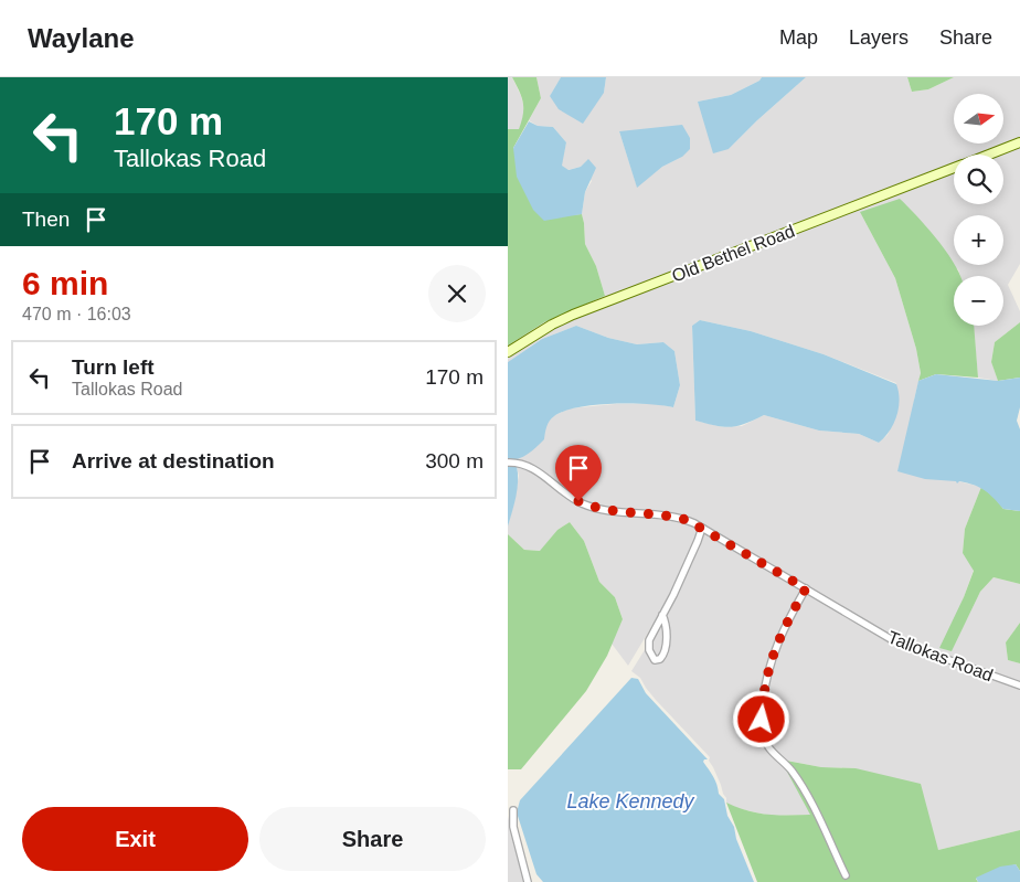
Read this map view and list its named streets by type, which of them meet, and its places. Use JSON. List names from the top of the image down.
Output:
{
  "streets": {
    "street": ["Old Bethel Road", "Tallokas Road"]
  },
  "water": ["Lake Kennedy"],
  "north": "right",
  "page": {
    "header": "Waylane",
    "nav": ["Map", "Layers", "Share"],
    "turn": ["170 m", "Tallokas Road"],
    "map_buttons": ["+", "−"],
    "then": "Then",
    "heading": ["6 min", "470 m · 16:03"],
    "list": [
      {
        "name": "Turn left",
        "note": "Tallokas Road",
        "value": "170 m"
      },
      {
        "name": "Arrive at destination",
        "value": "300 m"
      }
    ],
    "buttons": ["Exit", "Share"]
  }
}
